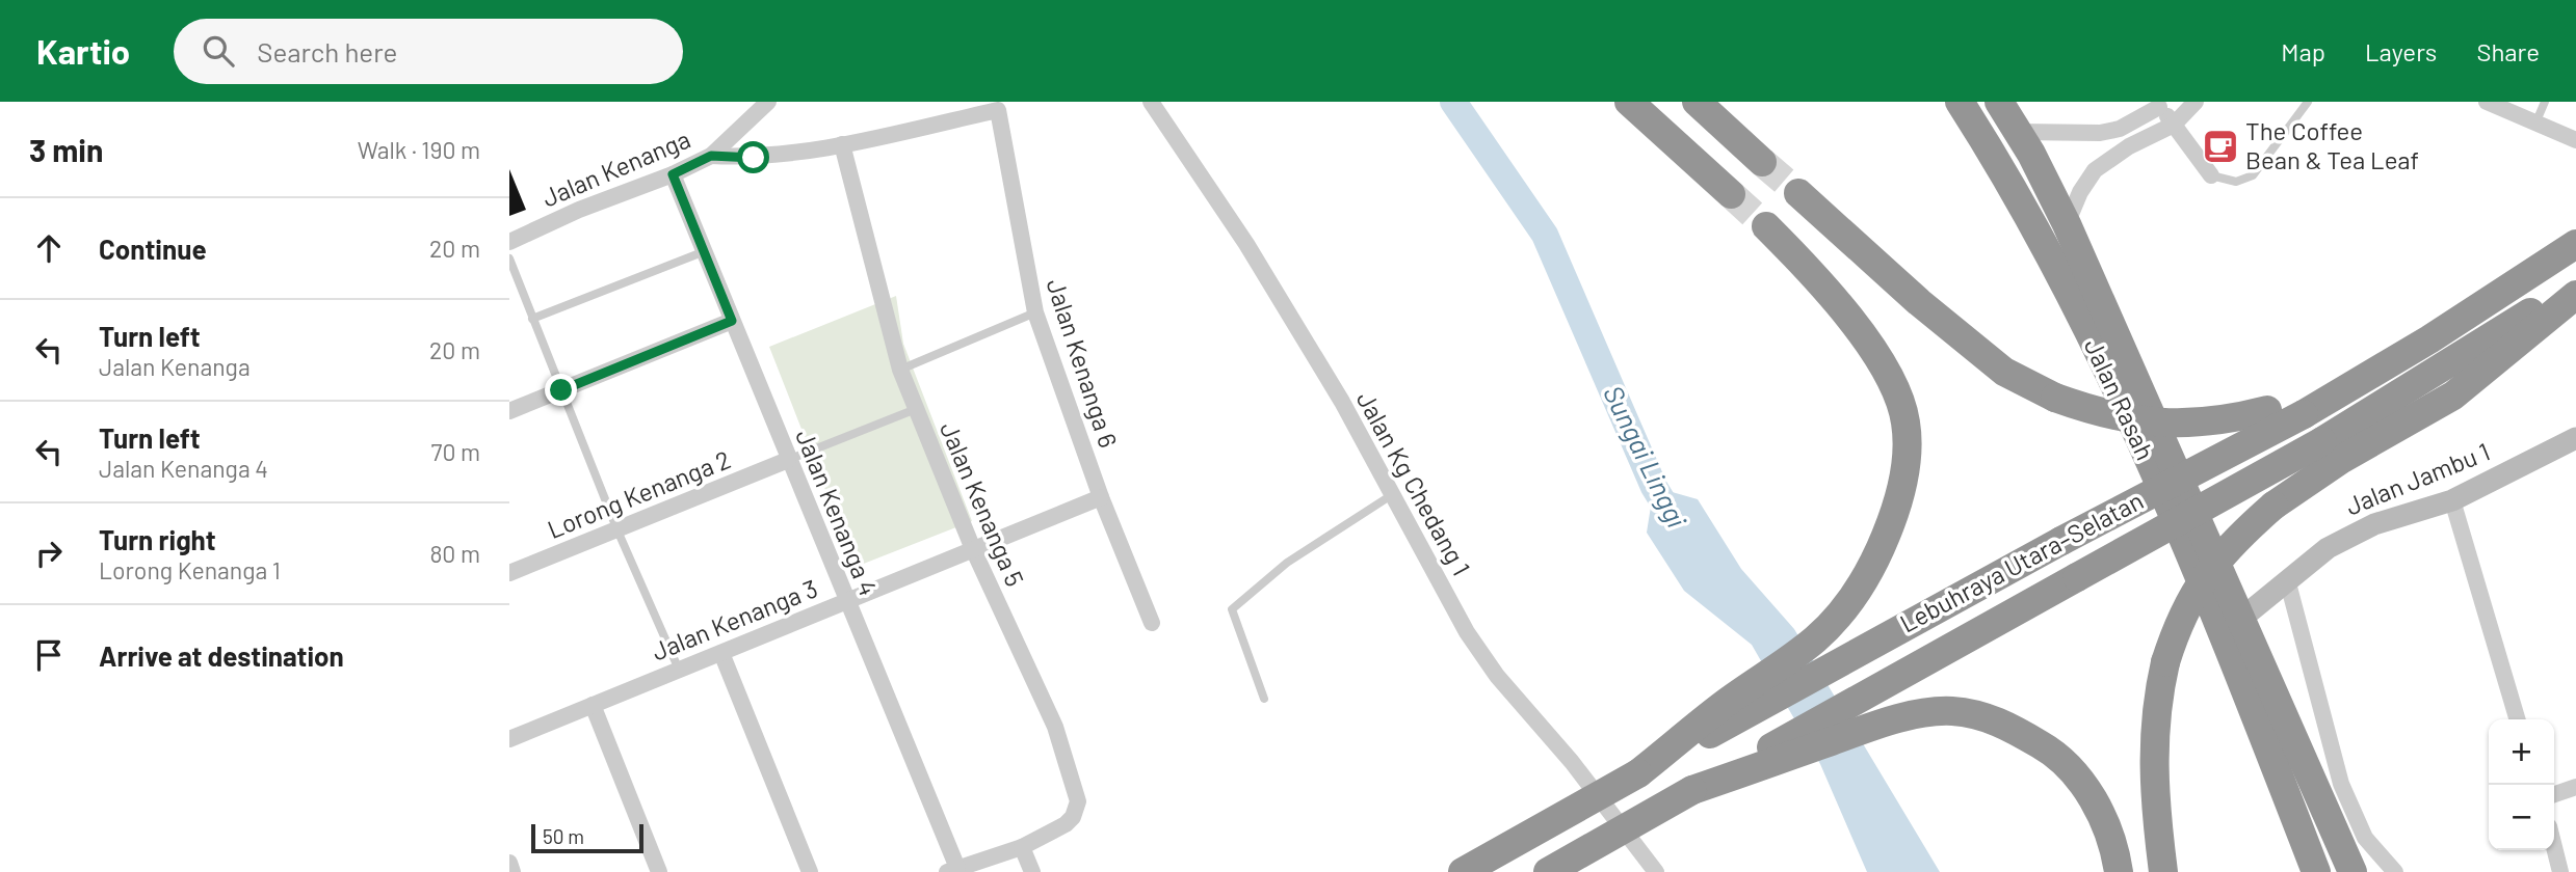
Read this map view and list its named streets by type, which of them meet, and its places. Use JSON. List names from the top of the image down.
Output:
{
  "streets": {
    "highway": ["Jalan Rasah", "Lebuhraya Utara–Selatan"],
    "street": [
      "Jalan Kenanga",
      "Jalan Kenanga 6",
      "Jalan Jambu 1",
      "Jalan Kg Chedang 1",
      "Lorong Kenanga 2",
      "Jalan Kenanga 5",
      "Jalan Kenanga 4",
      "Jalan Kenanga 3"
    ]
  },
  "crossings": [
    ["Jalan Kenanga", "Jalan Kenanga 4"],
    ["Jalan Kenanga 6", "Jalan Kenanga 5"],
    ["Jalan Kenanga 6", "Jalan Kenanga 3"],
    ["Jalan Rasah", "Jalan Jambu 1"],
    ["Lorong Kenanga 2", "Jalan Kenanga 4"],
    ["Jalan Kenanga 5", "Jalan Kenanga 4"],
    ["Jalan Kenanga 5", "Jalan Kenanga 3"],
    ["Jalan Kenanga 4", "Jalan Kenanga 3"]
  ],
  "water": ["Sungai Linggi"],
  "places": {
    "cafe": ["The Coffee Bean & Tea Leaf"]
  },
  "scale_bar": "50 m",
  "page": {
    "header": "Kartio",
    "search": "Search here",
    "nav": ["Map", "Layers", "Share"],
    "heading": ["3 min", "Walk · 190 m"],
    "list": [
      ["Continue", "20 m"],
      ["Turn left", "Jalan Kenanga", "20 m"],
      ["Turn left", "Jalan Kenanga 4", "70 m"],
      ["Turn right", "Lorong Kenanga 1", "80 m"],
      "Arrive at destination"
    ],
    "map_buttons": ["+", "−"],
    "scale": "50 m"
  }
}
